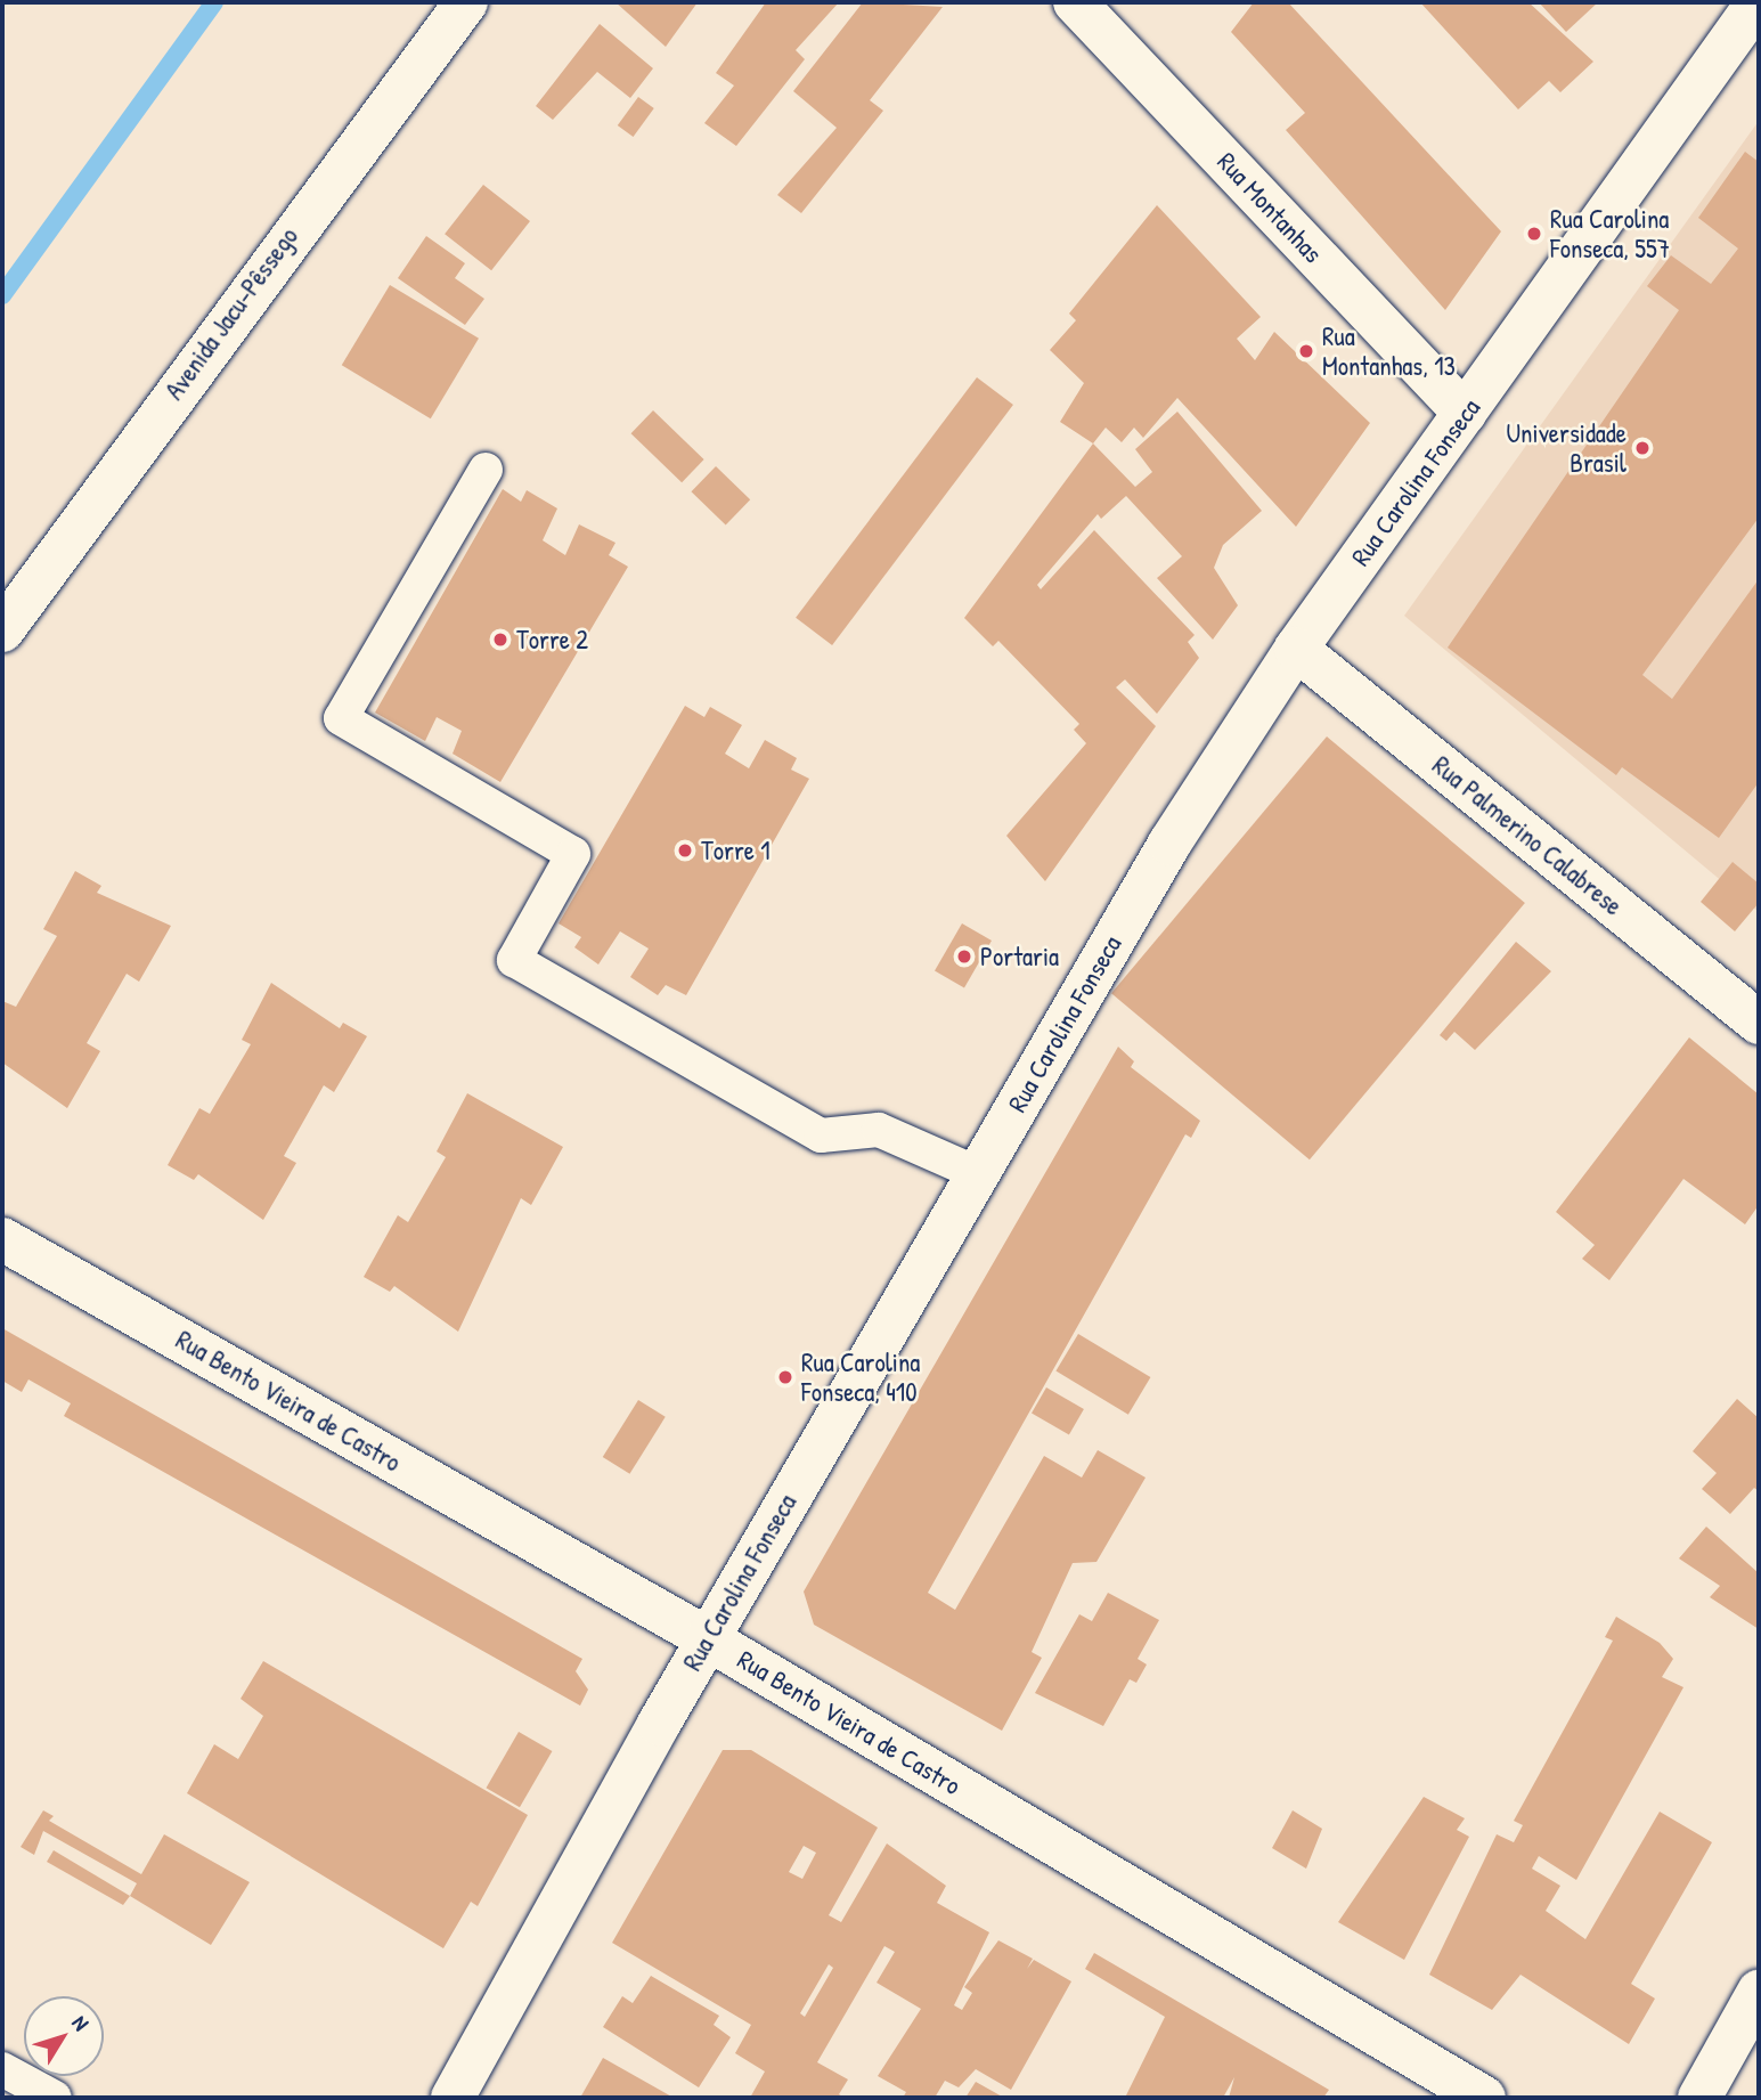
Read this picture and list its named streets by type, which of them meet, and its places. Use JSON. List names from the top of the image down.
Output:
{
  "streets": {
    "main road": [
      "Rua Montanhas",
      "Avenida Jacu-Pêssego",
      "Rua Carolina Fonseca",
      "Rua Palmerino Calabrese",
      "Rua Bento Vieira de Castro"
    ]
  },
  "crossings": [
    ["Rua Montanhas", "Rua Carolina Fonseca"],
    ["Rua Carolina Fonseca", "Rua Palmerino Calabrese"],
    ["Rua Carolina Fonseca", "Rua Bento Vieira de Castro"]
  ],
  "places": [
    "Rua Carolina Fonseca, 557",
    "Rua Montanhas, 13",
    "Universidade Brasil",
    "Torre 2",
    "Torre 1",
    "Portaria",
    "Rua Carolina Fonseca, 410"
  ],
  "north": "top right"
}
